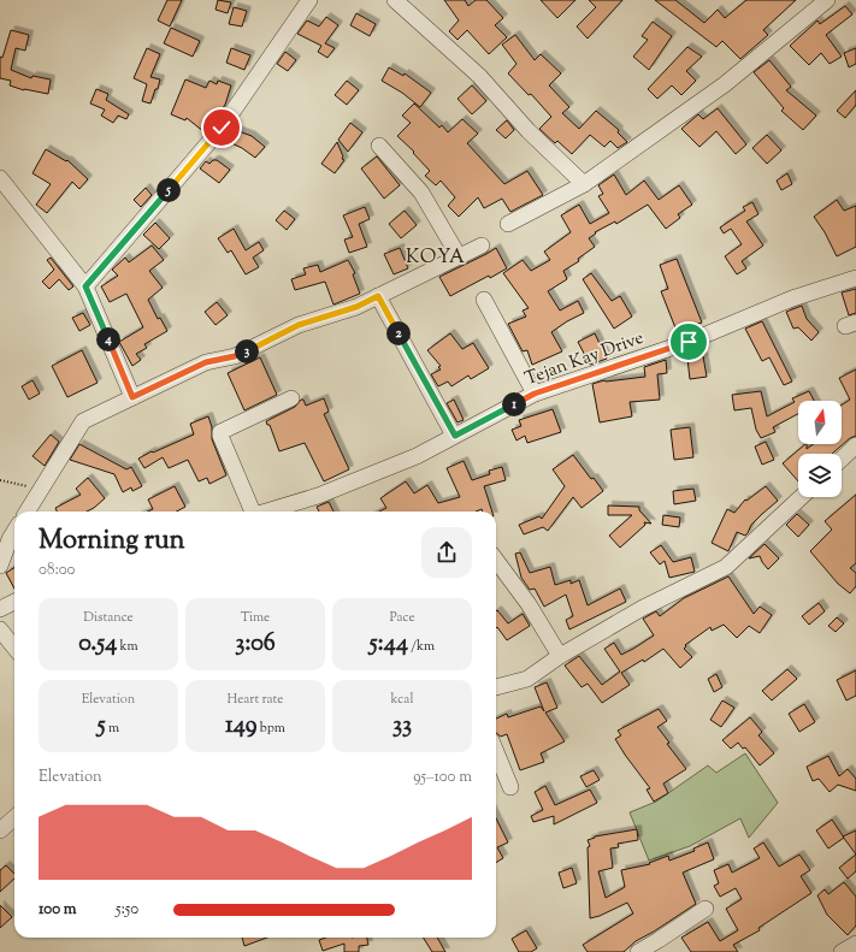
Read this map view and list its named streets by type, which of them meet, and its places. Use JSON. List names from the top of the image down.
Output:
{
  "streets": {
    "street": ["Tejan Kay Drive"]
  },
  "districts": ["KOYA"],
  "north": "top",
  "page": {
    "pins": [
      "5",
      "2",
      "4",
      "3",
      "1"
    ],
    "heading": ["Morning run", "08:00"],
    "stats": [
      ["Distance", "0.54 km"],
      ["Time", "3:06"],
      ["Pace", "5:44 /km"],
      ["Elevation", "5 m"],
      ["Heart rate", "149 bpm"],
      ["kcal", "33"]
    ],
    "chart": ["Elevation", "95–100 m"],
    "list": [
      {
        "name": "100 m",
        "note": "5:50"
      }
    ]
  }
}
